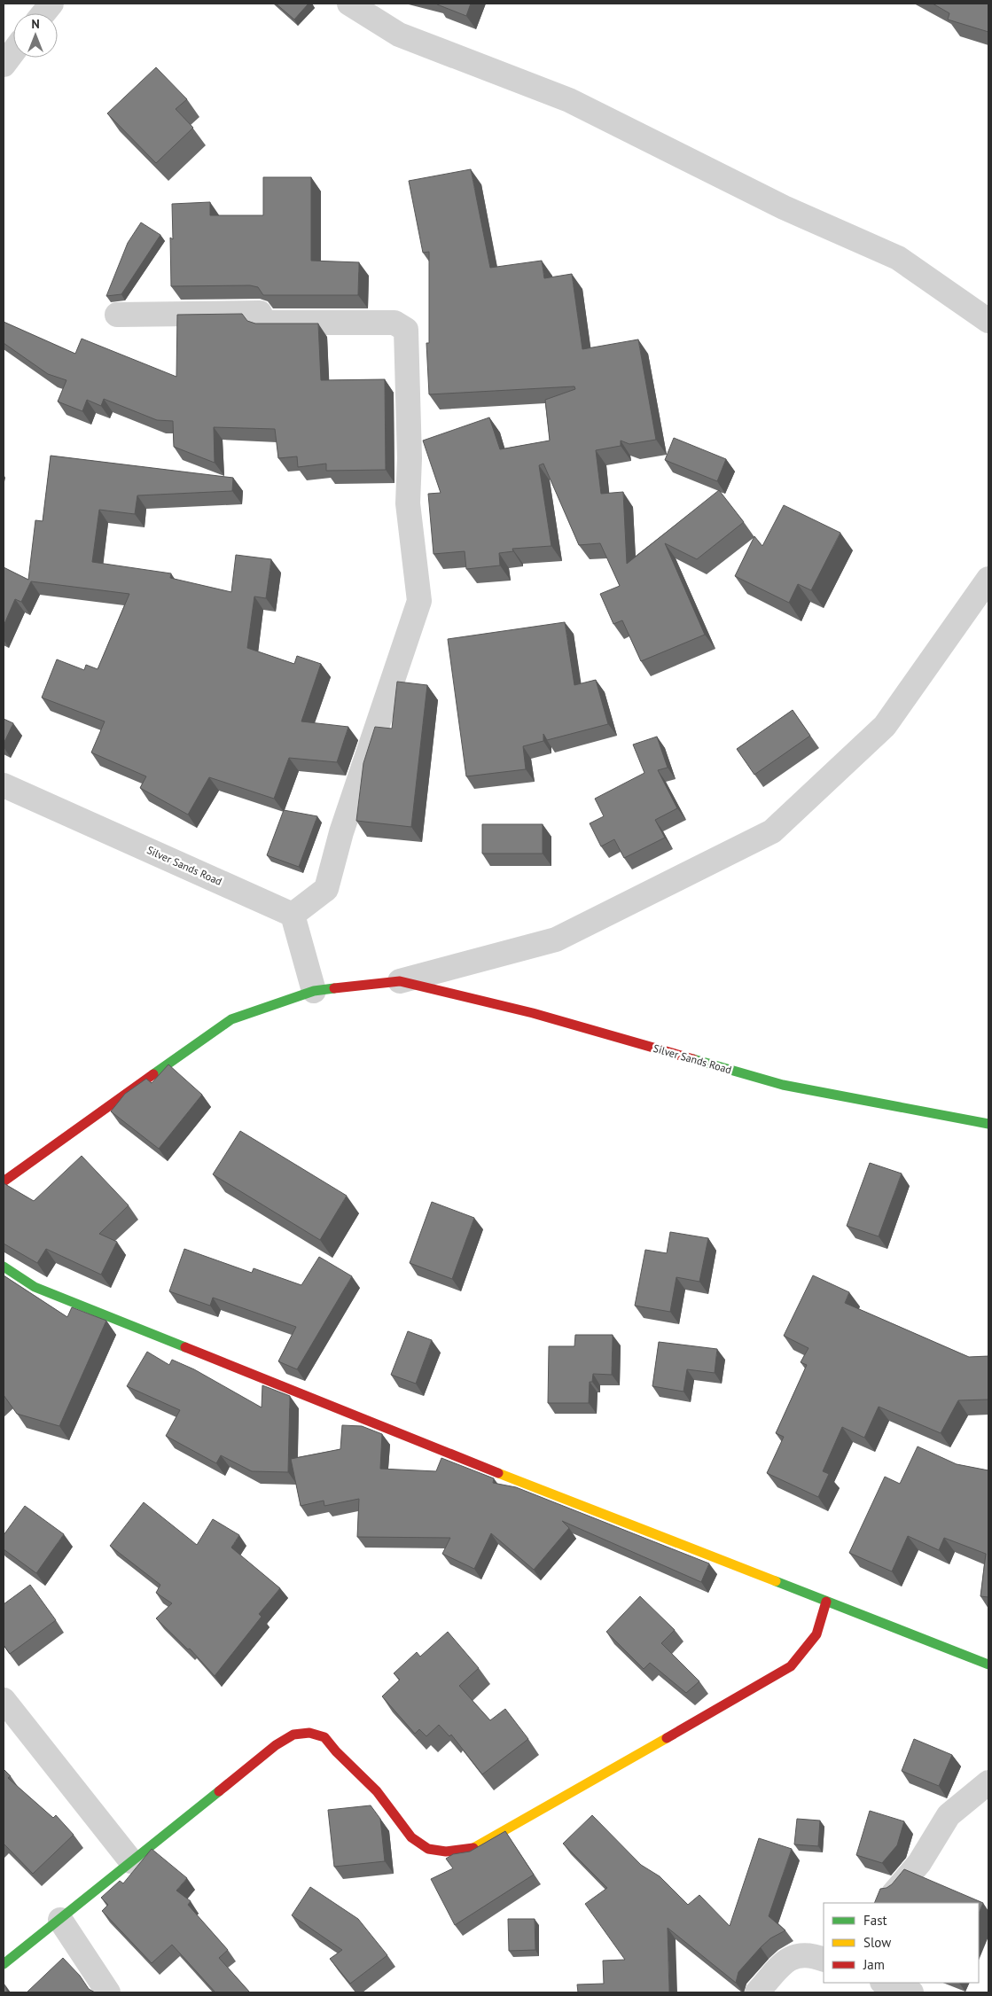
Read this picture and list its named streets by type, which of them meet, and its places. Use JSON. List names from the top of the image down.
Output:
{
  "streets": {
    "street": ["Silver Sands Road"]
  },
  "legend": ["Fast", "Slow", "Jam"],
  "north": "top"
}
